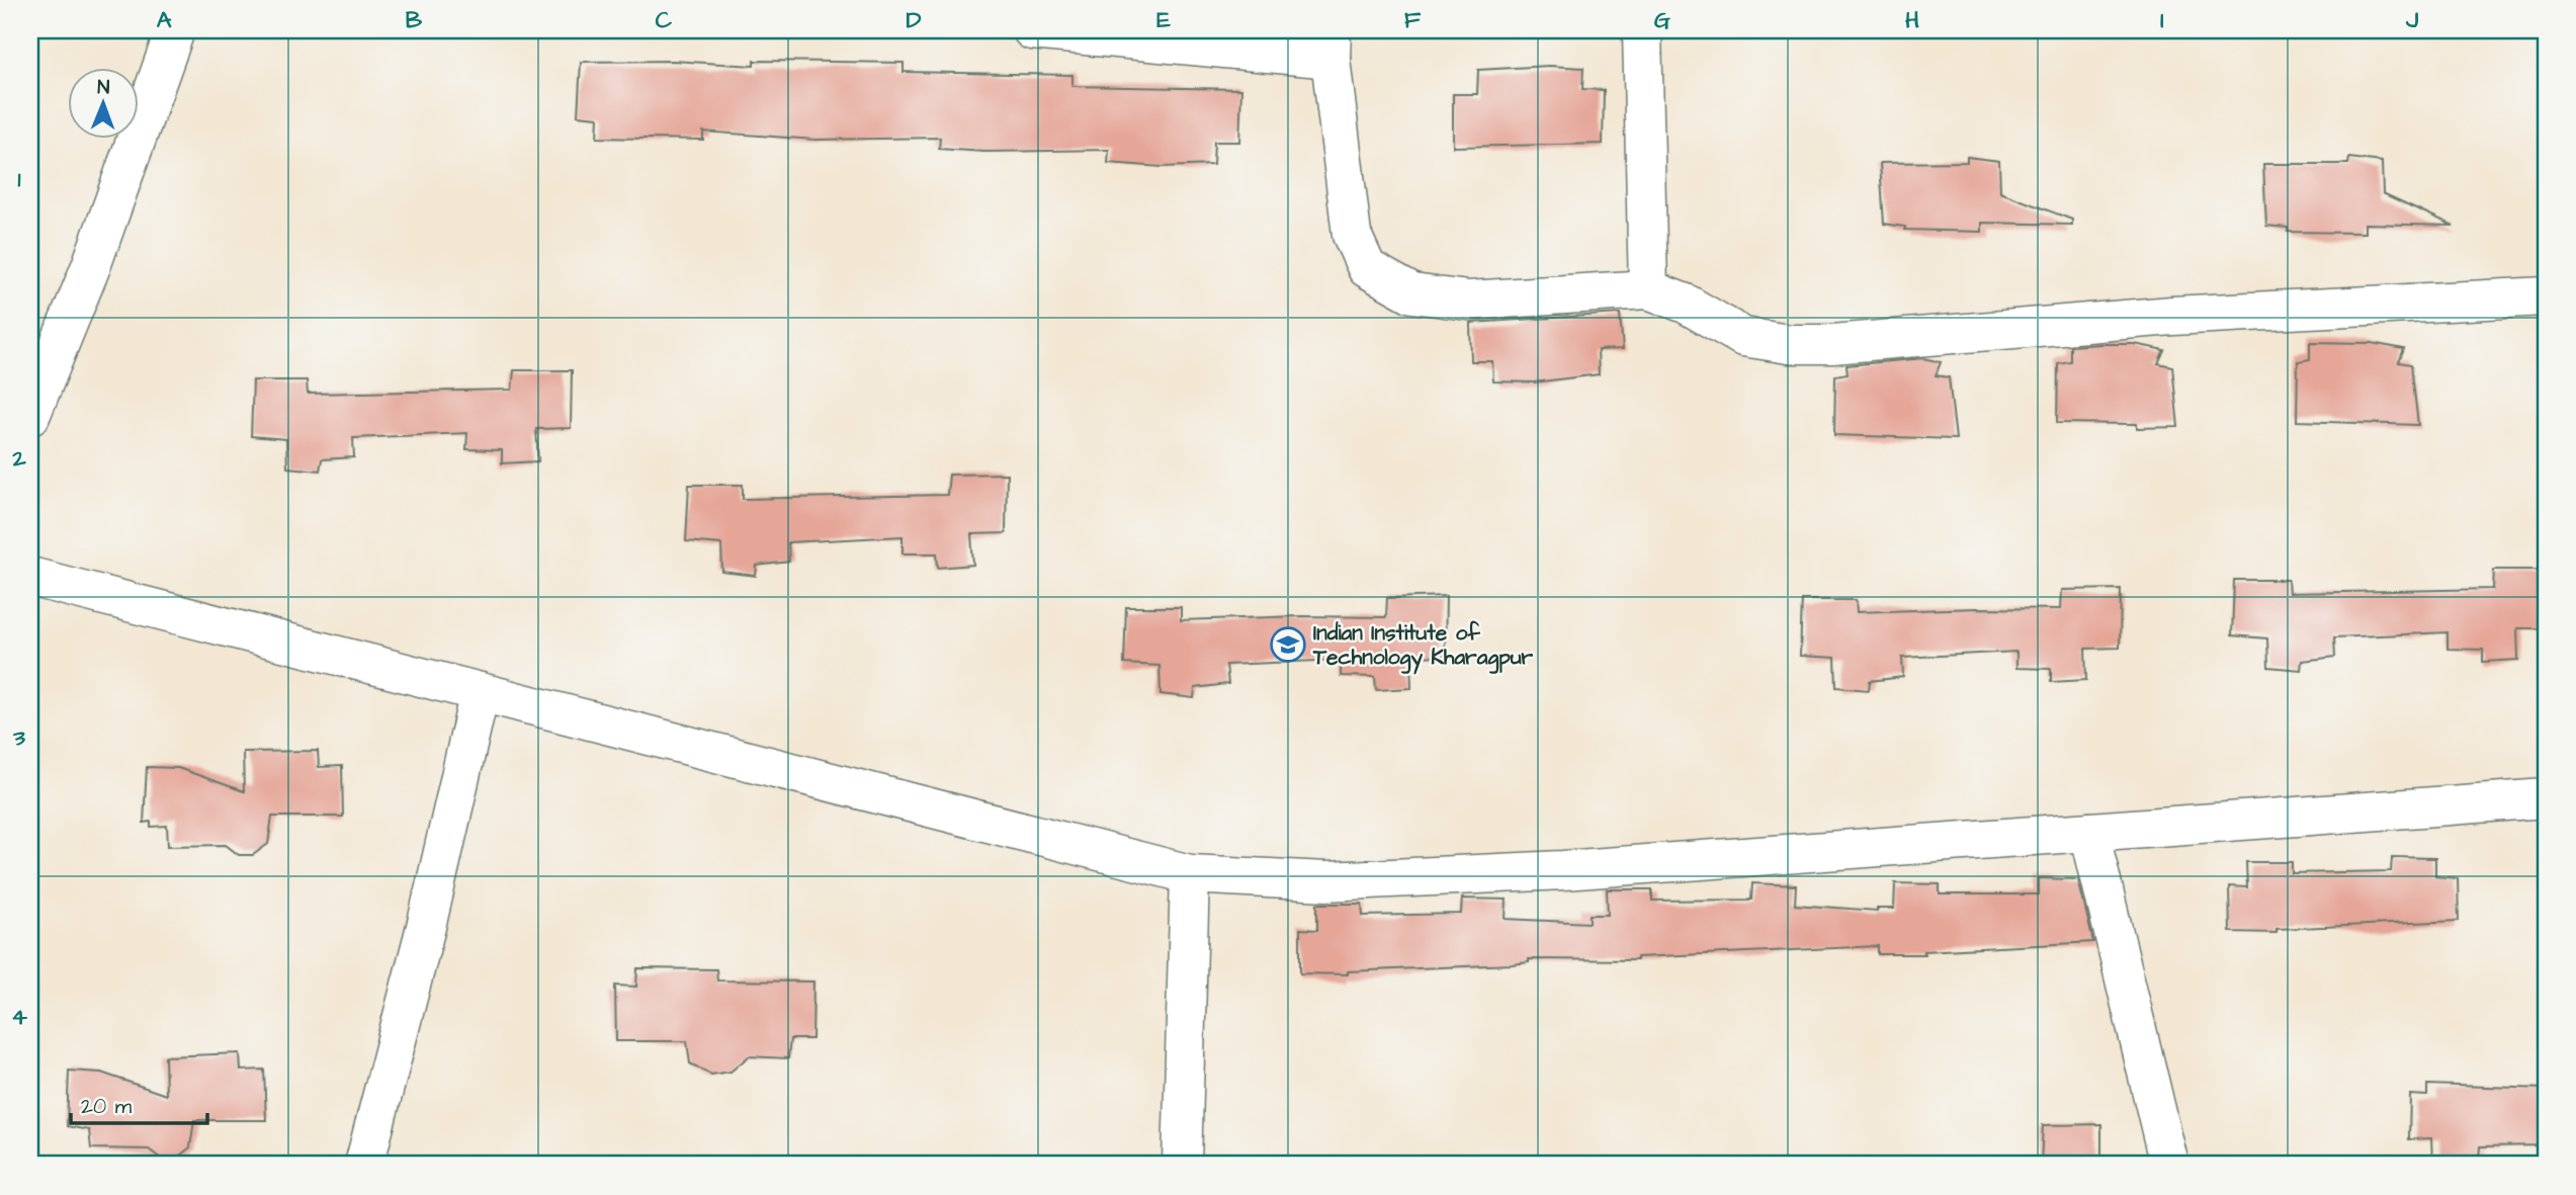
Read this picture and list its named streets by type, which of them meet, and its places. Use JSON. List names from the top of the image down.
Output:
{
  "places": {
    "school or university": ["Indian Institute of Technology Kharagpur"]
  },
  "scale_bar": "20 m",
  "north": "top",
  "grid": {
    "columns": [
      "A",
      "B",
      "C",
      "D",
      "E",
      "F",
      "G",
      "H",
      "I",
      "J"
    ],
    "rows": [
      "1",
      "2",
      "3",
      "4"
    ]
  }
}
